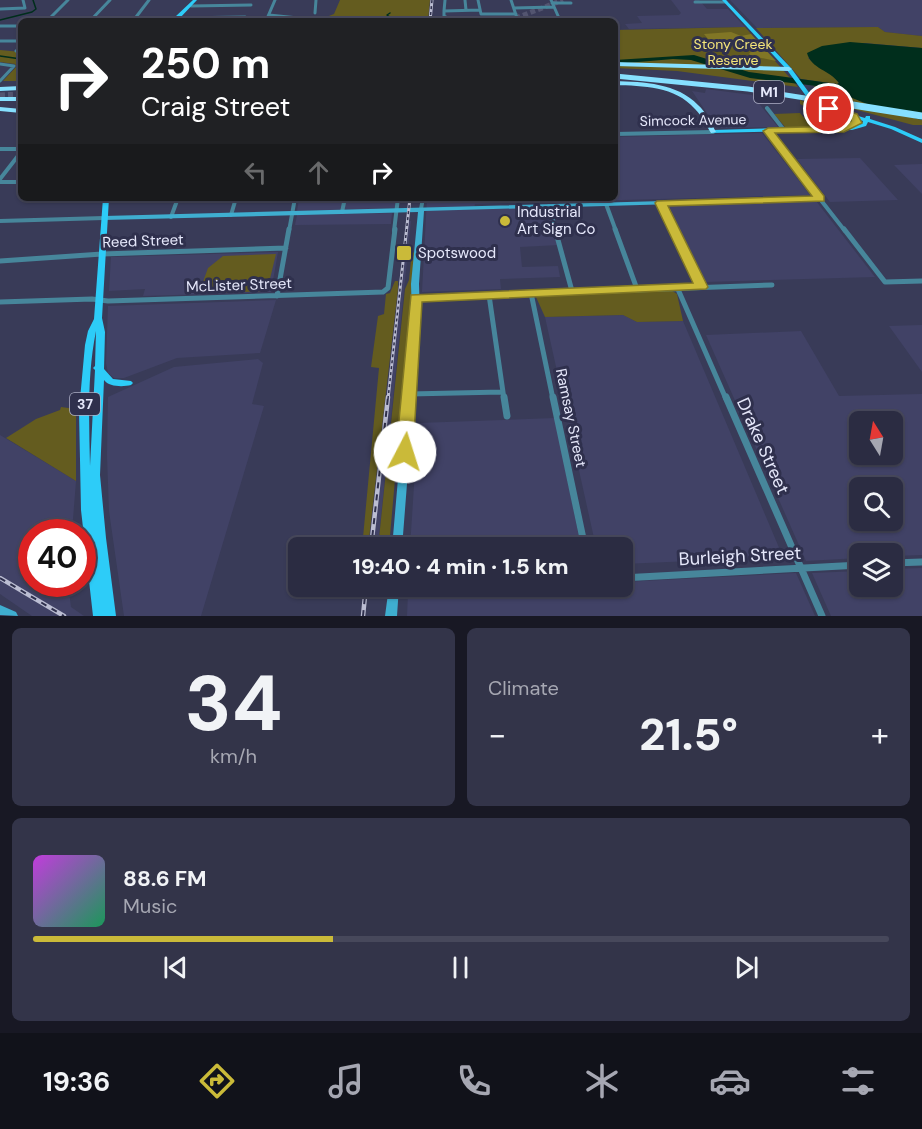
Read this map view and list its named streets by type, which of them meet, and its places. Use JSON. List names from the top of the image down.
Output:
{
  "streets": {
    "highway": ["M1"],
    "main road": ["Simcock Avenue", "37"],
    "street": [
      "Reed Street",
      "McLister Street",
      "Ramsay Street",
      "Drake Street",
      "Burleigh Street"
    ]
  },
  "crossings": [
    ["Reed Street", "37"],
    ["McLister Street", "37"],
    ["Drake Street", "Burleigh Street"]
  ],
  "parks": ["Stony Creek Reserve"],
  "places": {
    "other": ["Industrial Art Sign Co"],
    "transit": ["Spotswood"]
  },
  "north": "top",
  "page": {
    "turn": ["250 m", "Craig Street"],
    "limit": "40",
    "trip": "19:40 · 4 min · 1.5 km",
    "tile": [
      ["34", "km/h"],
      "Climate"
    ],
    "heat": ["−", "21.5°", "+"],
    "song": ["88.6 FM", "Music"],
    "tabs": "19:36"
  }
}
